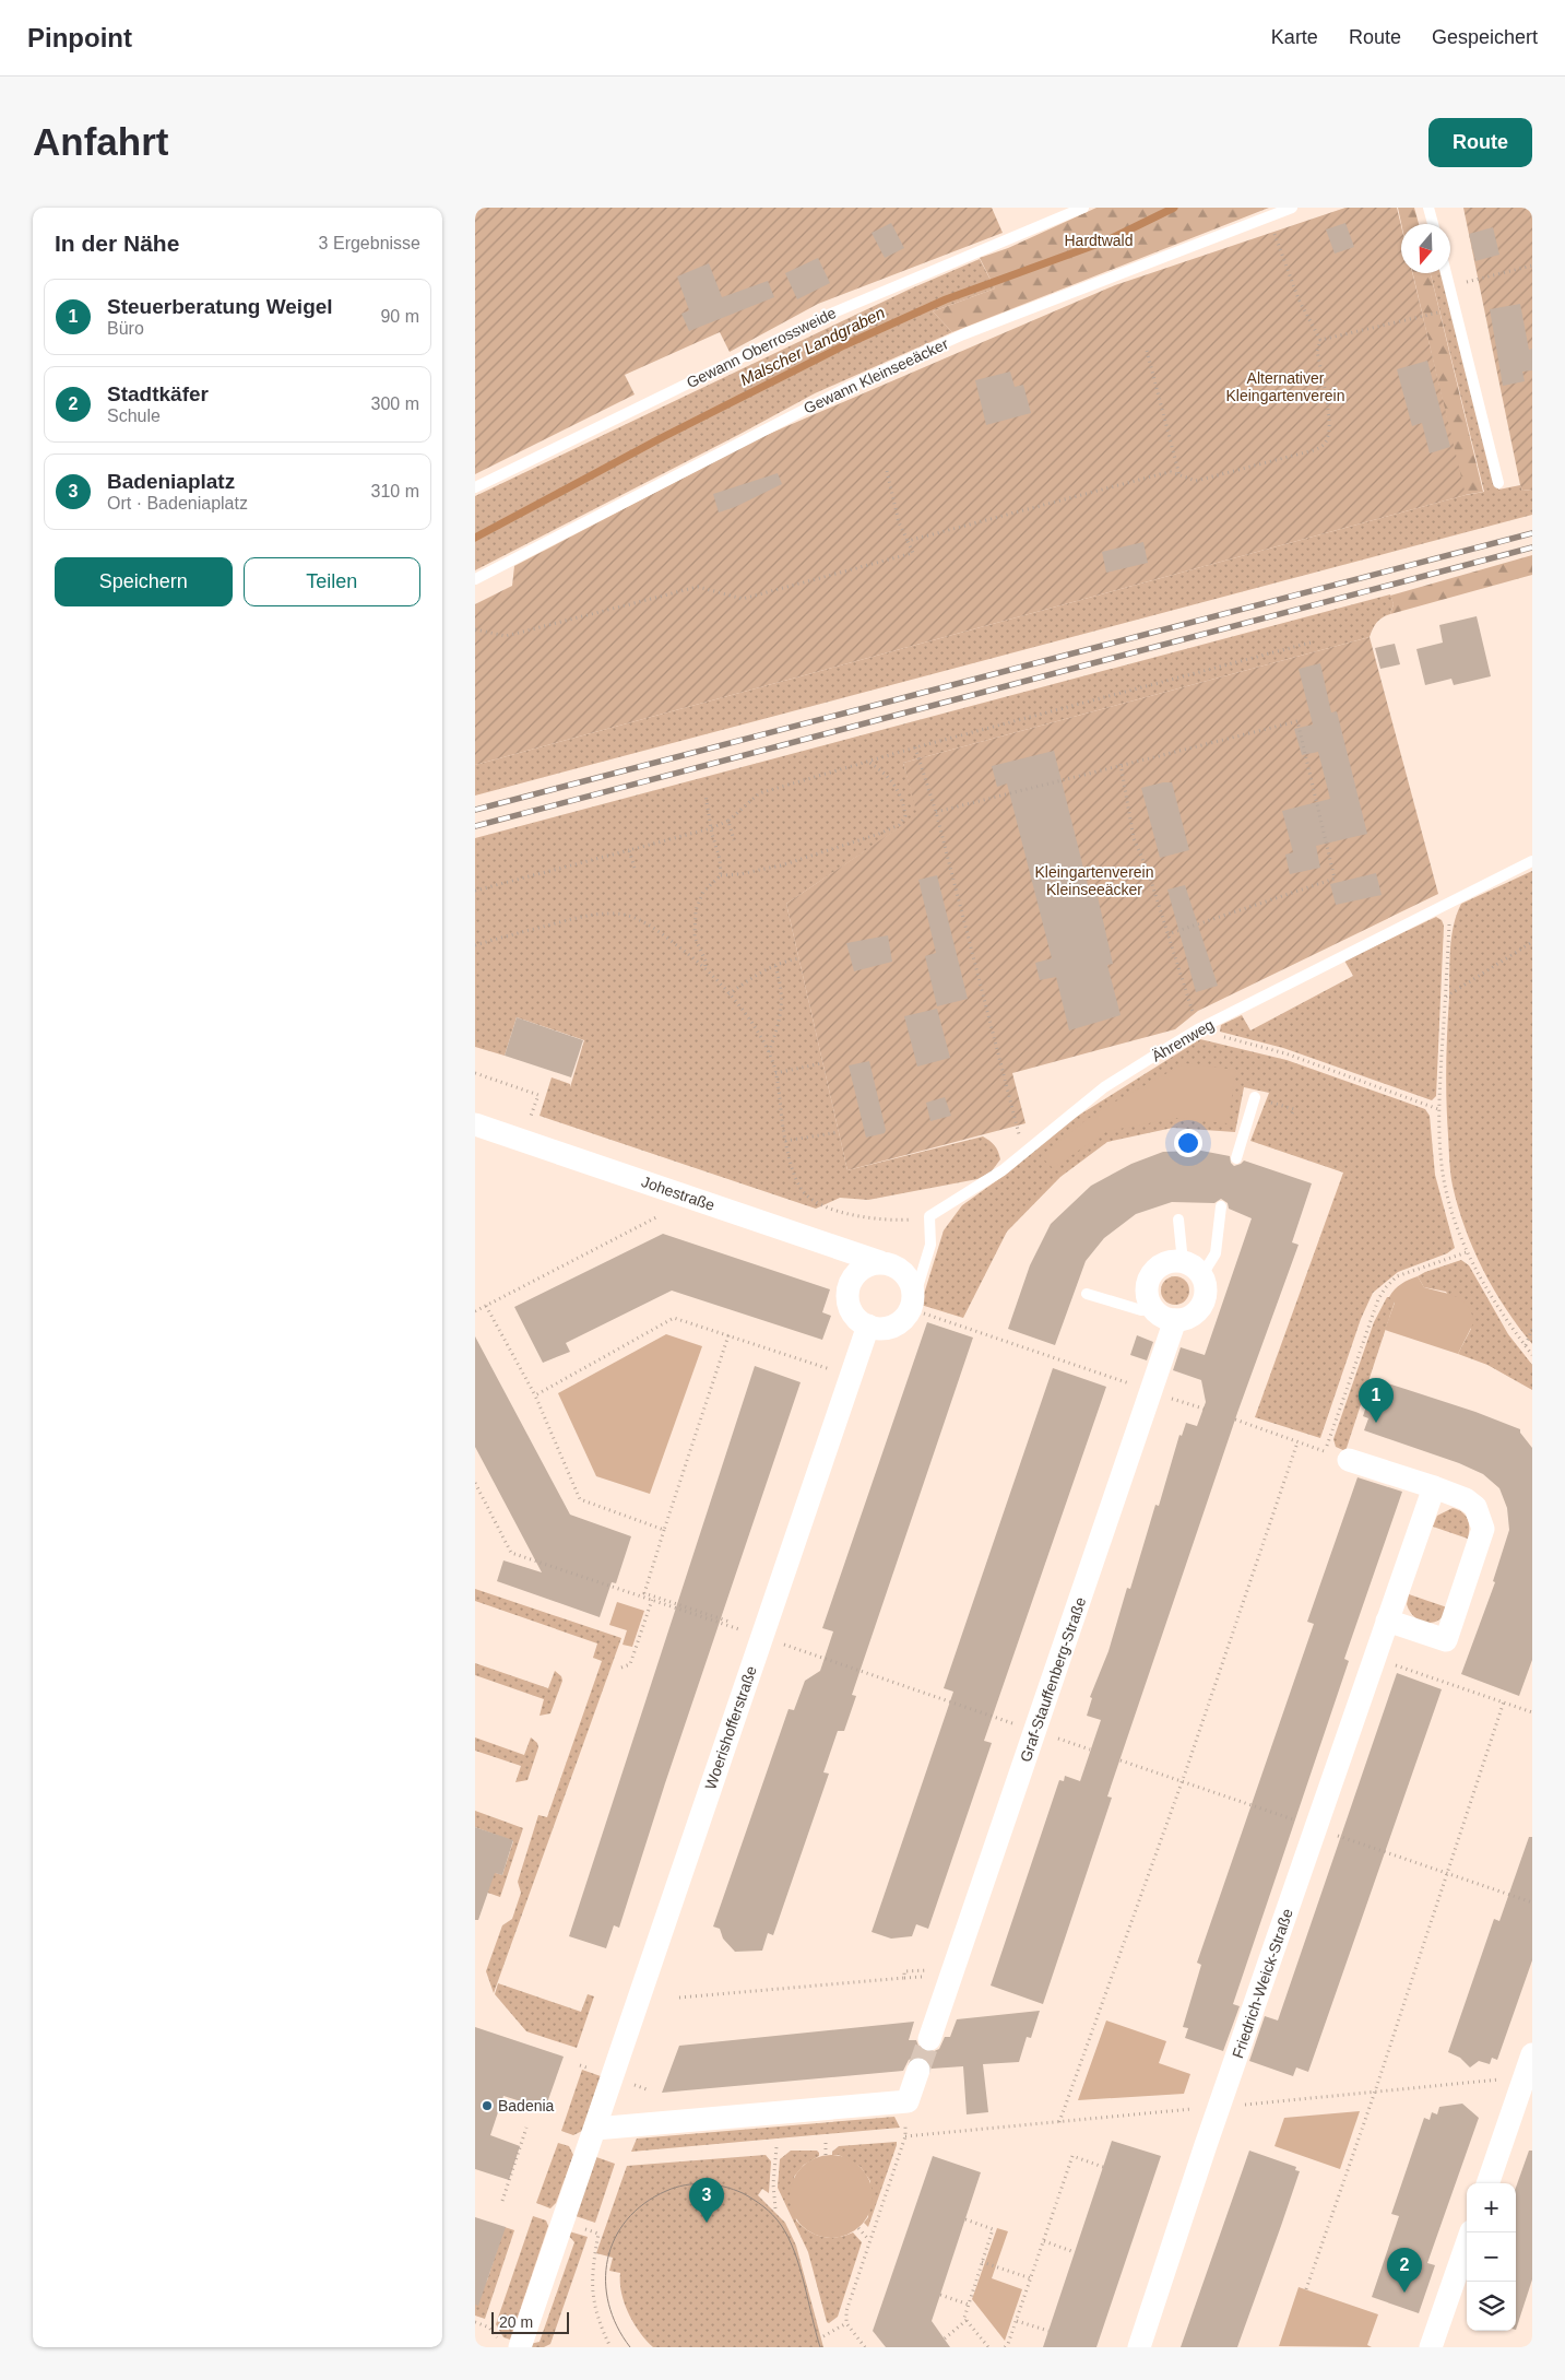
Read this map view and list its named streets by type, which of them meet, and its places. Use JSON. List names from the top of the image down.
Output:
{
  "streets": {
    "street": [
      "Johestraße",
      "Graf-Stauffenberg-Straße",
      "Woerishofferstraße",
      "Friedrich-Weick-Straße"
    ],
    "lane": ["Gewann Oberrossweide", "Gewann Kleinseeäcker", "Ährenweg"]
  },
  "crossings": [
    ["Johestraße", "Woerishofferstraße"]
  ],
  "water": ["Malscher Landgraben"],
  "parks": ["Hardtwald", "Alternativer Kleingartenverein", "Kleingartenverein Kleinseeäcker"],
  "places": ["Badenia"],
  "scale_bar": "20 m",
  "north": "bottom",
  "page": {
    "header": "Pinpoint",
    "nav": ["Karte", "Route", "Gespeichert"],
    "buttons": [
      "Route",
      ["Speichern", "Teilen"]
    ],
    "title": "Anfahrt",
    "heading": ["In der Nähe", "3 Ergebnisse"],
    "list": [
      {
        "mark": "1",
        "name": "Steuerberatung Weigel",
        "note": "Büro",
        "value": "90 m"
      },
      {
        "mark": "2",
        "name": "Stadtkäfer",
        "note": "Schule",
        "value": "300 m"
      },
      {
        "mark": "3",
        "name": "Badeniaplatz",
        "note": "Ort · Badeniaplatz",
        "value": "310 m"
      }
    ],
    "pins": ["1", "3", "2"],
    "map_buttons": ["+", "−"],
    "scale": "20 m"
  }
}
